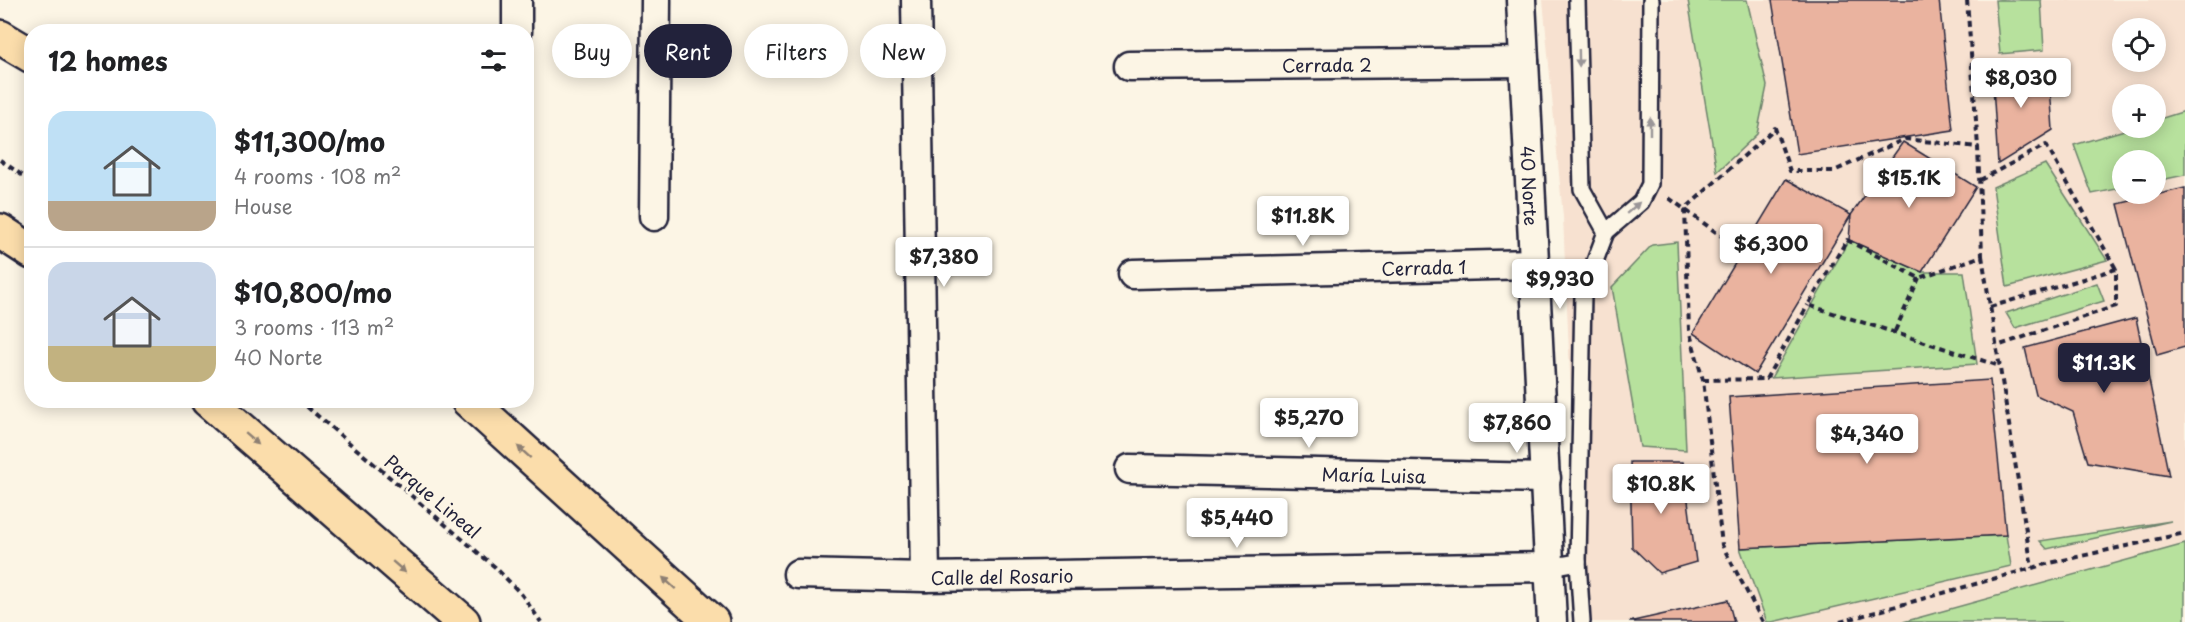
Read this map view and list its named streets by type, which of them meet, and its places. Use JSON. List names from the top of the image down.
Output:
{
  "streets": {
    "street": [
      "Cerrada 2",
      "40 Norte",
      "Cerrada 1",
      "María Luisa",
      "Calle del Rosario"
    ],
    "path": ["Parque Lineal"]
  },
  "crossings": [
    ["Cerrada 2", "40 Norte"],
    ["40 Norte", "Cerrada 1"],
    ["40 Norte", "María Luisa"],
    ["40 Norte", "Calle del Rosario"]
  ],
  "page": {
    "map_buttons": ["+", "−"],
    "chip": [
      "Buy",
      "Rent",
      "Filters",
      "New"
    ],
    "heading": "12 homes",
    "price": [
      "$8,030",
      "$15.1K",
      "$11.8K",
      "$6,300",
      "$7,380",
      "$9,930",
      "$11.3K",
      "$5,270",
      "$7,860",
      "$4,340",
      "$10.8K",
      "$5,440"
    ],
    "list": [
      {
        "name": "$11,300/mo",
        "note": "4 rooms · 108 m² · House"
      },
      {
        "name": "$10,800/mo",
        "note": "3 rooms · 113 m² · 40 Norte"
      }
    ]
  }
}
